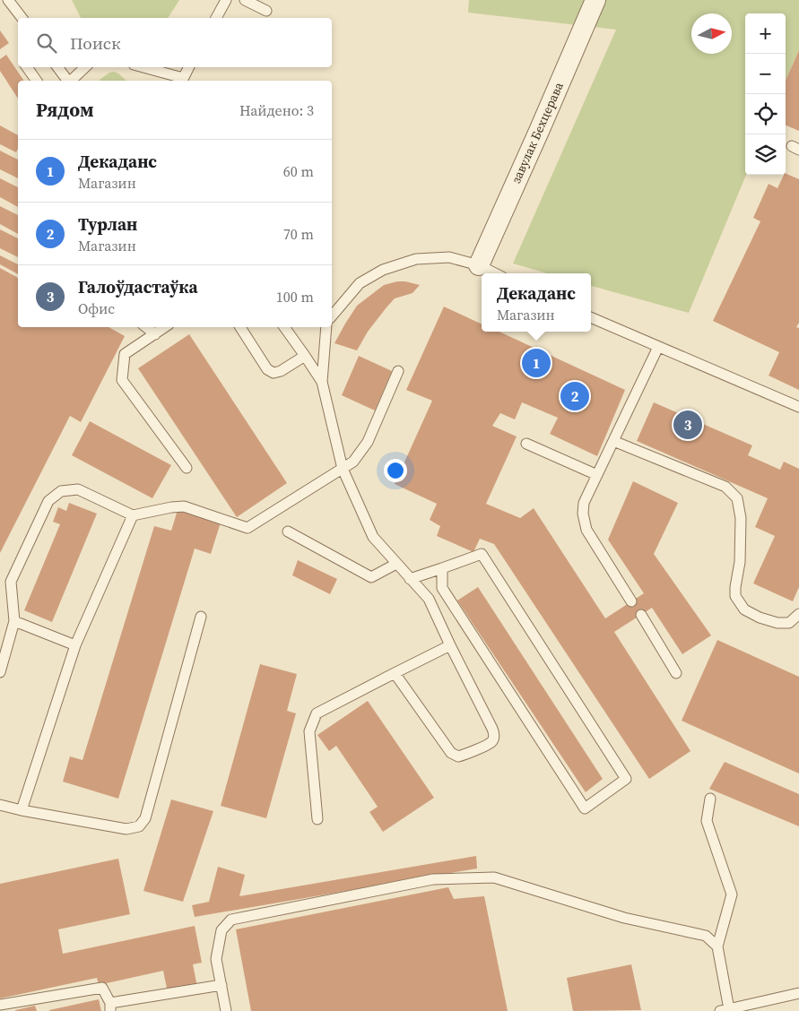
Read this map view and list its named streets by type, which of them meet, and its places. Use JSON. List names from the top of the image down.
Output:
{
  "streets": {
    "street": ["завулак Бехцерава"]
  },
  "north": "right",
  "page": {
    "map_buttons": ["+", "−"],
    "search": "Поиск",
    "heading": ["Рядом", "Найдено: 3"],
    "list": [
      {
        "mark": "1",
        "name": "Декаданс",
        "note": "Магазин",
        "value": "60 m"
      },
      {
        "mark": "2",
        "name": "Турлан",
        "note": "Магазин",
        "value": "70 m"
      },
      {
        "mark": "3",
        "name": "Галоўдастаўка",
        "note": "Офис",
        "value": "100 m"
      }
    ],
    "popup": ["Декаданс", "Магазин"],
    "pins": ["1", "2", "3"]
  }
}
